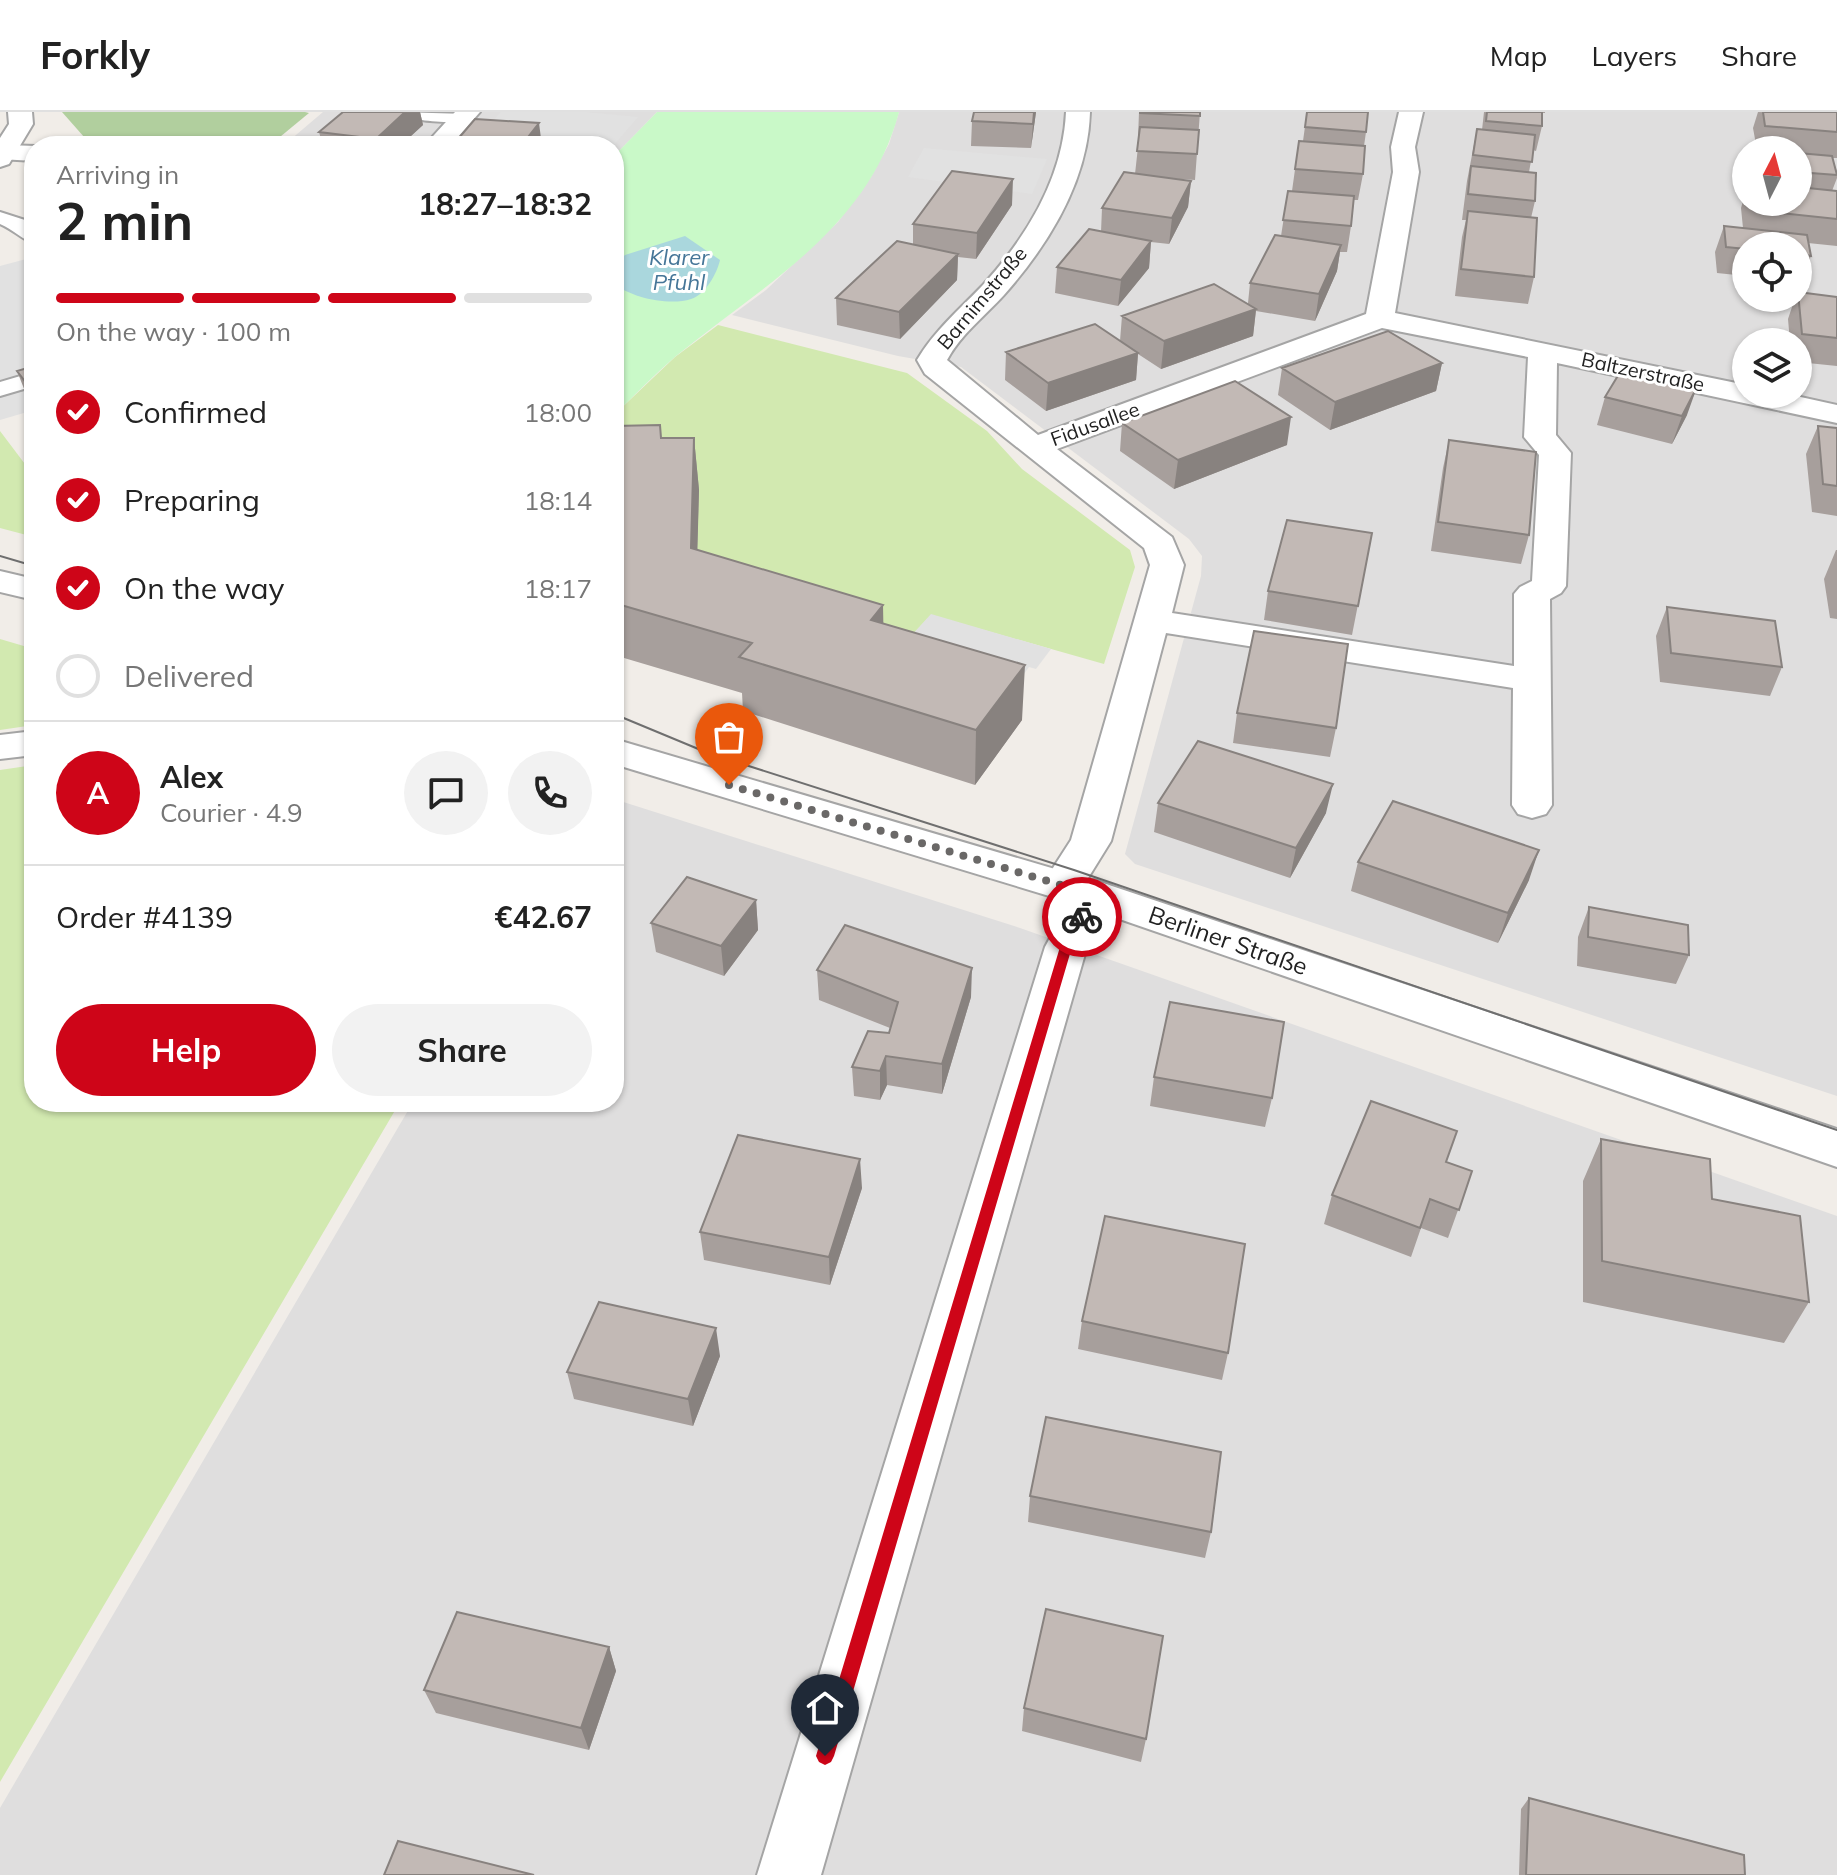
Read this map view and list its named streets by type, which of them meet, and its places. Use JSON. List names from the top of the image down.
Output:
{
  "streets": {
    "street": [
      "Barnimstraße",
      "Baltzerstraße",
      "Fidusallee",
      "Berliner Straße"
    ]
  },
  "crossings": [
    ["Barnimstraße", "Fidusallee"],
    ["Fidusallee", "Berliner Straße"]
  ],
  "water": ["Klarer Pfuhl"],
  "north": "top",
  "page": {
    "header": "Forkly",
    "nav": ["Map", "Layers", "Share"],
    "heading": ["2 min", "Arriving in", "18:27–18:32"],
    "panel": [
      "Alex",
      "Courier · 4.9",
      "Order #4139",
      "€42.67"
    ],
    "bar": "On the way · 100 m",
    "list": [
      ["Confirmed", "18:00"],
      ["Preparing", "18:14"],
      ["On the way", "18:17"],
      "Delivered"
    ],
    "round": "A",
    "buttons": ["Help", "Share"]
  }
}
